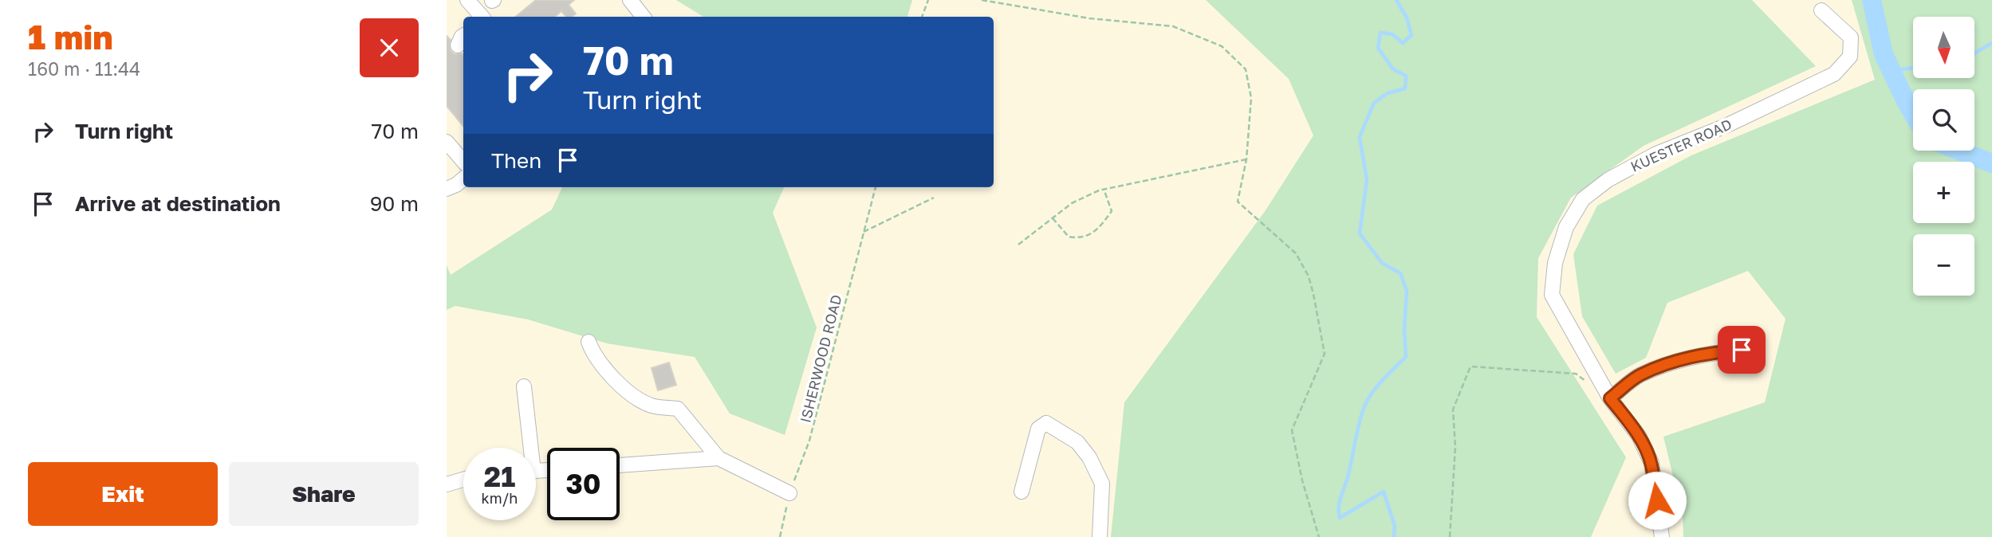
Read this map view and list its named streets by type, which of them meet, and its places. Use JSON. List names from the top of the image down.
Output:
{
  "streets": {
    "street": ["KUESTER ROAD"],
    "path": ["ISHERWOOD ROAD"]
  },
  "north": "bottom",
  "page": {
    "heading": ["1 min", "160 m · 11:44"],
    "map_buttons": ["+", "−"],
    "turn": ["70 m", "Turn right"],
    "list": [
      {
        "name": "Turn right",
        "value": "70 m"
      },
      {
        "name": "Arrive at destination",
        "value": "90 m"
      }
    ],
    "then": "Then",
    "speed": "21 km/h",
    "limit": "30",
    "buttons": ["Exit", "Share"]
  }
}
